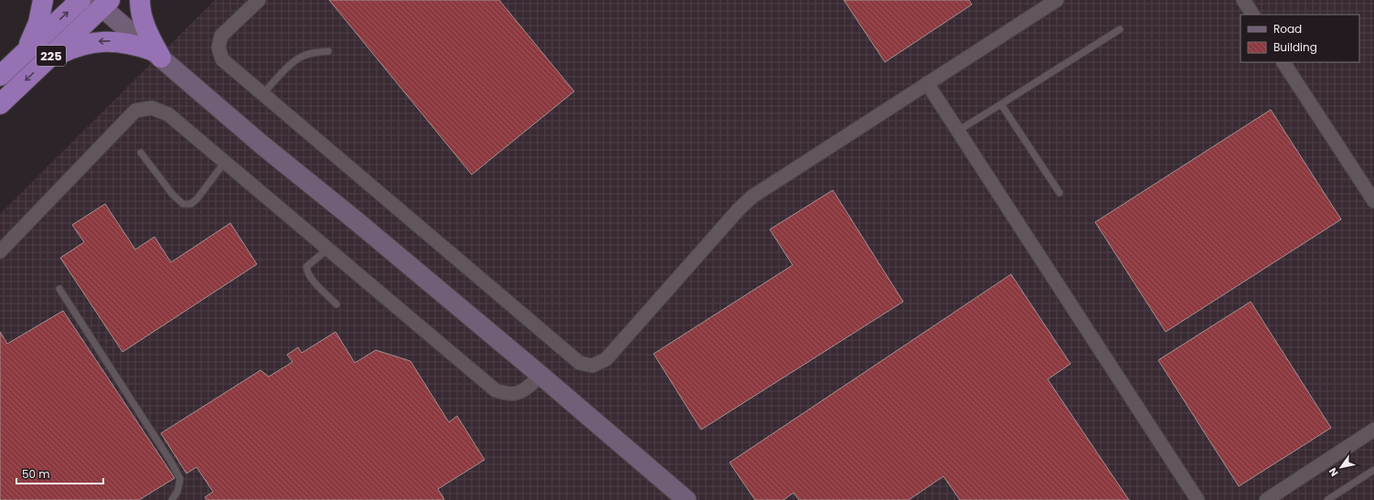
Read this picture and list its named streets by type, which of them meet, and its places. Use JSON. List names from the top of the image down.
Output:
{
  "streets": {
    "highway": ["225"]
  },
  "legend": ["Road", "Building"],
  "scale_bar": "50 m",
  "north": "bottom left"
}
